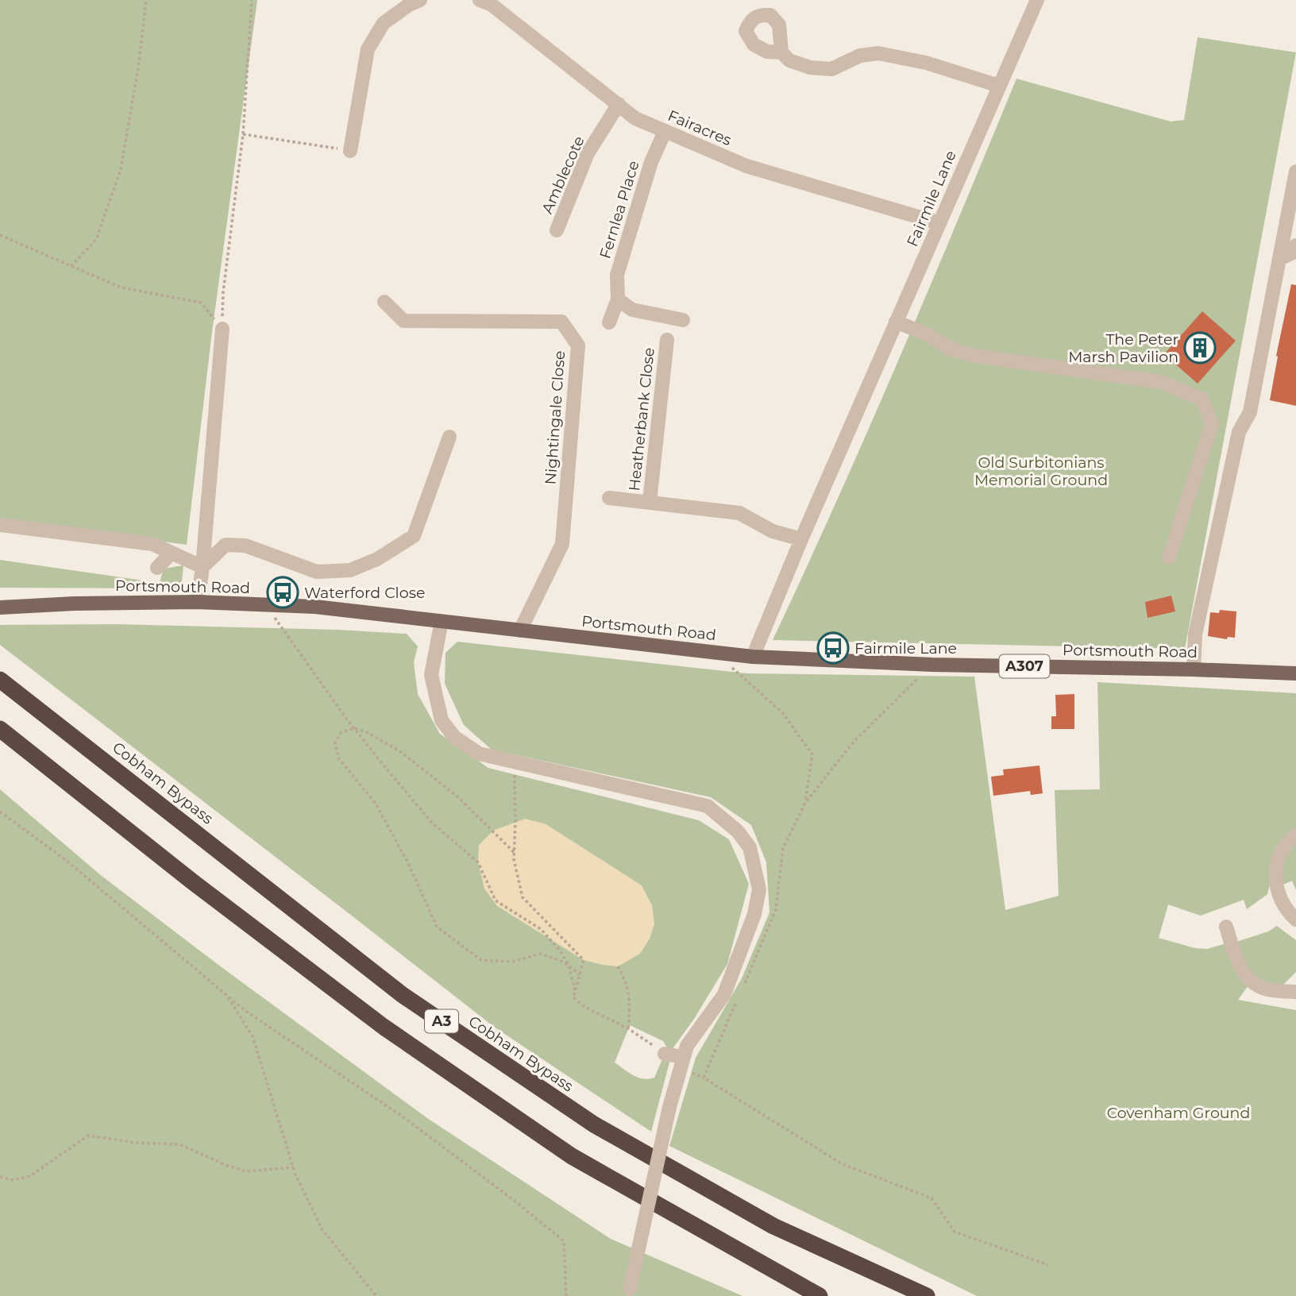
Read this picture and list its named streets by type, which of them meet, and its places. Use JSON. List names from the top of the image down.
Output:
{
  "streets": {
    "highway": ["Cobham Bypass", "A3"],
    "main road": ["Portsmouth Road", "A307"],
    "street": [
      "Fairacres",
      "Amblecote",
      "Fairmile Lane",
      "Fernlea Place",
      "Nightingale Close",
      "Heatherbank Close"
    ]
  },
  "crossings": [
    ["Fairacres", "Amblecote"],
    ["Fairacres", "Fairmile Lane"],
    ["Fairacres", "Fernlea Place"],
    ["Fairmile Lane", "Portsmouth Road"],
    ["Nightingale Close", "Portsmouth Road"]
  ],
  "parks": ["Old Surbitonians Memorial Ground", "Covenham Ground"],
  "places": {
    "building": ["The Peter Marsh Pavilion"],
    "bus stop": ["Waterford Close", "Fairmile Lane"]
  }
}
